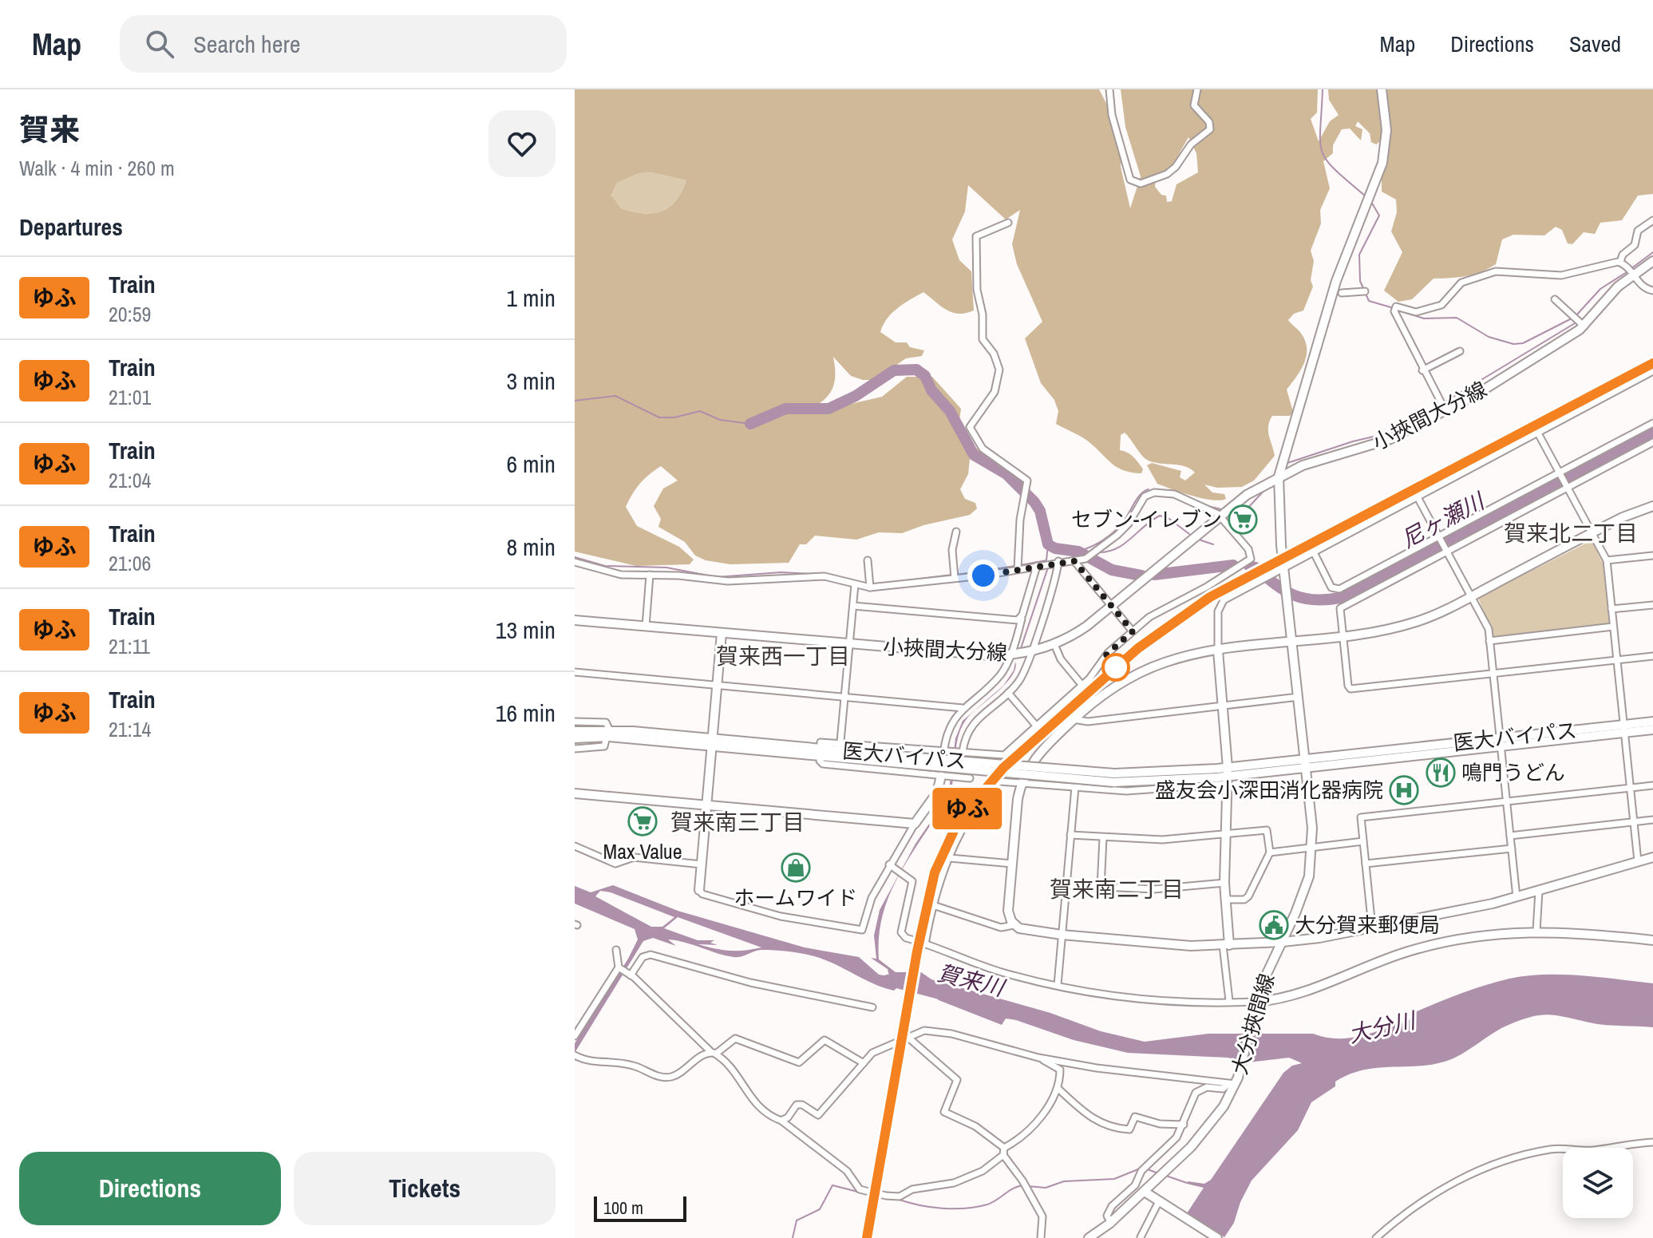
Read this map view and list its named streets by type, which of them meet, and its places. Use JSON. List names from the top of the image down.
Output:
{
  "streets": {
    "street": ["小挾間大分線", "医大バイパス", "大分挾間線"]
  },
  "crossings": [
    ["小挾間大分線", "大分挾間線"],
    ["医大バイパス", "大分挾間線"]
  ],
  "districts": [
    "賀来北二丁目",
    "賀来西一丁目",
    "賀来南三丁目",
    "賀来南二丁目"
  ],
  "water": ["尼ヶ瀬川", "賀来川", "大分川"],
  "places": {
    "supermarket": ["セブン-イレブン", "Max Value"],
    "restaurant": ["鳴門うどん"],
    "hospital": ["盛友会小深田消化器病院"],
    "shop": ["ホームワイド"],
    "public building": ["大分賀来郵便局"]
  },
  "scale_bar": "100 m",
  "page": {
    "header": "Map",
    "search": "Search here",
    "nav": ["Map", "Directions", "Saved"],
    "heading": [
      ["賀来", "Walk · 4 min · 260 m"],
      "Departures"
    ],
    "on_map": "ゆふ",
    "list": [
      {
        "mark": "ゆふ",
        "name": "Train",
        "note": "20:59",
        "value": "1 min"
      },
      {
        "mark": "ゆふ",
        "name": "Train",
        "note": "21:01",
        "value": "3 min"
      },
      {
        "mark": "ゆふ",
        "name": "Train",
        "note": "21:04",
        "value": "6 min"
      },
      {
        "mark": "ゆふ",
        "name": "Train",
        "note": "21:06",
        "value": "8 min"
      },
      {
        "mark": "ゆふ",
        "name": "Train",
        "note": "21:11",
        "value": "13 min"
      },
      {
        "mark": "ゆふ",
        "name": "Train",
        "note": "21:14",
        "value": "16 min"
      }
    ],
    "buttons": ["Directions", "Tickets"],
    "scale": "100 m"
  }
}
